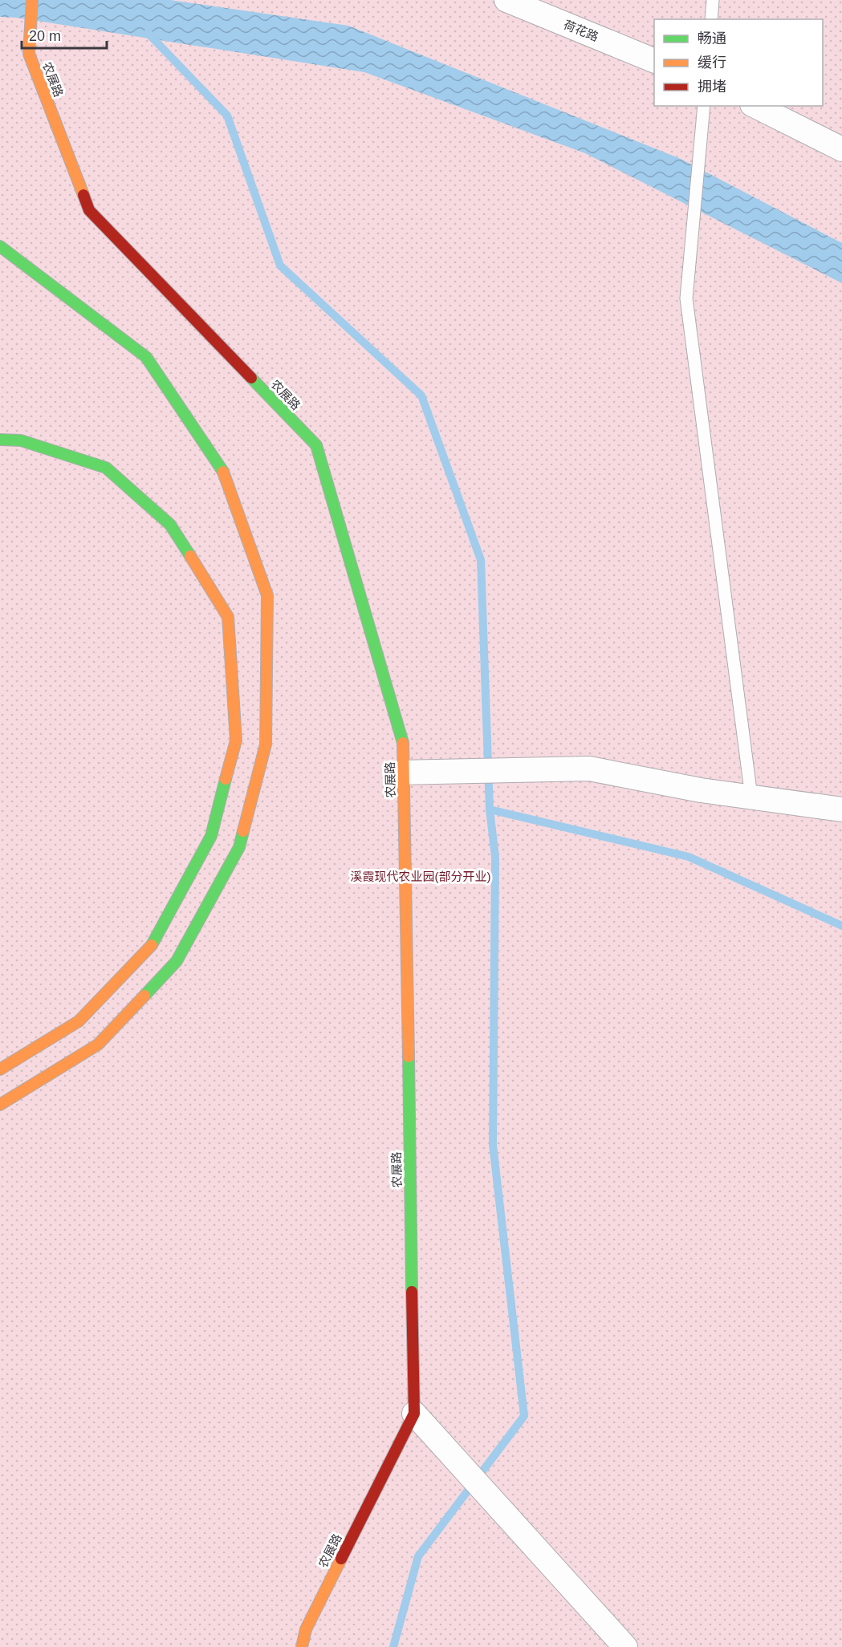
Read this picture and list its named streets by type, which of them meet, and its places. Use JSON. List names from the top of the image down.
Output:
{
  "streets": {
    "main road": ["农展路"],
    "street": ["荷花路"]
  },
  "parks": ["溪霞现代农业园(部分开业)"],
  "legend": ["畅通", "缓行", "拥堵"],
  "scale_bar": "20 m"
}
